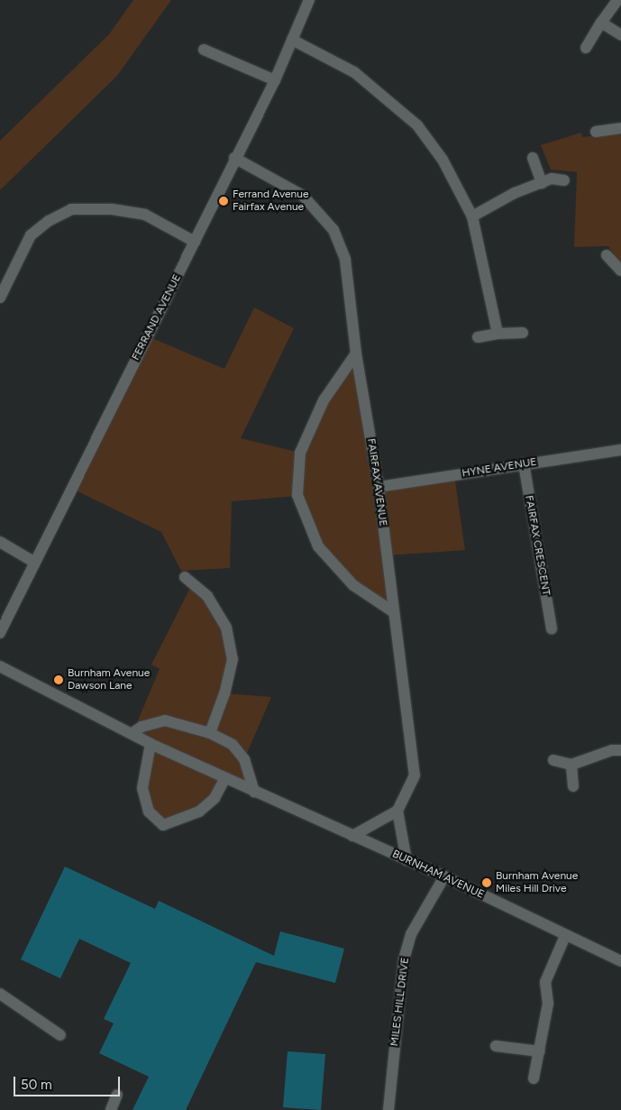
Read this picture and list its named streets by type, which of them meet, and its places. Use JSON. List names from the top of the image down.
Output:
{
  "streets": {
    "street": [
      "FERRAND AVENUE",
      "HYNE AVENUE",
      "FAIRFAX AVENUE",
      "FAIRFAX CRESCENT",
      "BURNHAM AVENUE",
      "MILES HILL DRIVE"
    ]
  },
  "crossings": [
    ["FERRAND AVENUE", "FAIRFAX AVENUE"],
    ["HYNE AVENUE", "FAIRFAX AVENUE"],
    ["HYNE AVENUE", "FAIRFAX CRESCENT"],
    ["BURNHAM AVENUE", "MILES HILL DRIVE"]
  ],
  "places": ["Ferrand Avenue Fairfax Avenue", "Burnham Avenue Dawson Lane", "Burnham Avenue Miles Hill Drive"],
  "scale_bar": "50 m"
}
